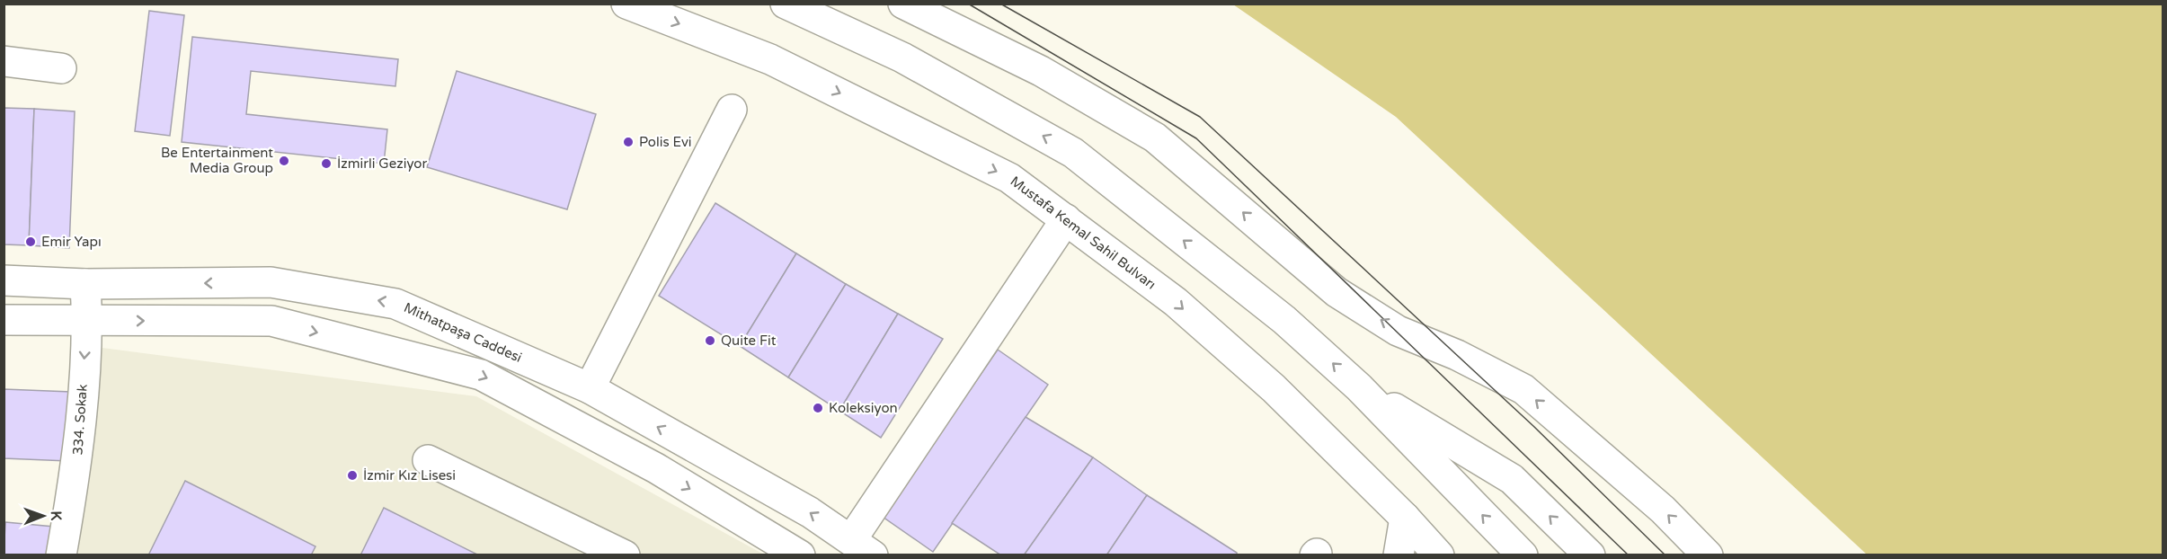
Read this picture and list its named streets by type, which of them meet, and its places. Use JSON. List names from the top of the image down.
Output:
{
  "streets": {
    "main road": ["Mustafa Kemal Sahil Bulvarı", "Mithatpaşa Caddesi", "334. Sokak"]
  },
  "crossings": [
    ["Mithatpaşa Caddesi", "334. Sokak"]
  ],
  "one_way": ["334. Sokak"],
  "places": [
    "Polis Evi",
    "Be Entertainment Media Group",
    "İzmirli Geziyor",
    "Emir Yapı",
    "Quite Fit",
    "Koleksiyon",
    "İzmir Kız Lisesi"
  ],
  "north": "right"
}
